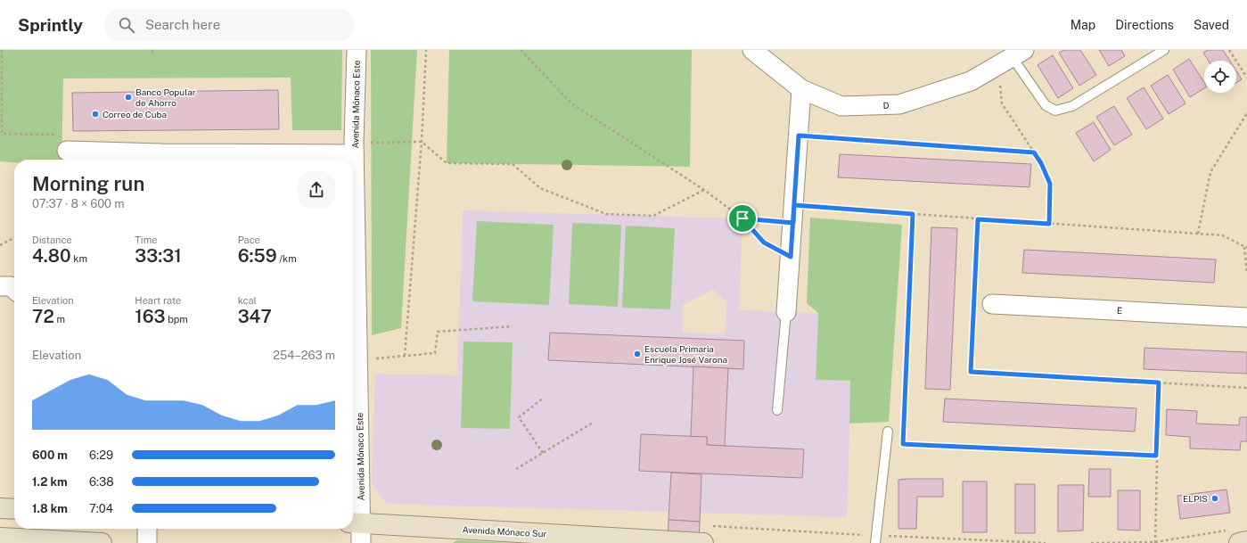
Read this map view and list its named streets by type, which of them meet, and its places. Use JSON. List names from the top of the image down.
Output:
{
  "streets": {
    "main road": ["Avenida Mónaco Sur"],
    "street": ["Avenida Mónaco Este", "D", "E"]
  },
  "crossings": [
    ["Avenida Mónaco Este", "Avenida Mónaco Sur"]
  ],
  "places": [
    "Banco Popular de Ahorro",
    "Correo de Cuba",
    "Escuela Primaria Enrique José Varona",
    "ELPIS"
  ],
  "page": {
    "header": "Sprintly",
    "search": "Search here",
    "nav": ["Map", "Directions", "Saved"],
    "heading": ["Morning run", "07:37 · 8 × 600 m"],
    "stats": [
      ["Distance", "4.80 km"],
      ["Time", "33:31"],
      ["Pace", "6:59 /km"],
      ["Elevation", "72 m"],
      ["Heart rate", "163 bpm"],
      ["kcal", "347"]
    ],
    "chart": ["Elevation", "254–263 m"],
    "list": [
      {
        "name": "600 m",
        "note": "6:29"
      },
      {
        "name": "1.2 km",
        "note": "6:38"
      },
      {
        "name": "1.8 km",
        "note": "7:04"
      }
    ]
  }
}
